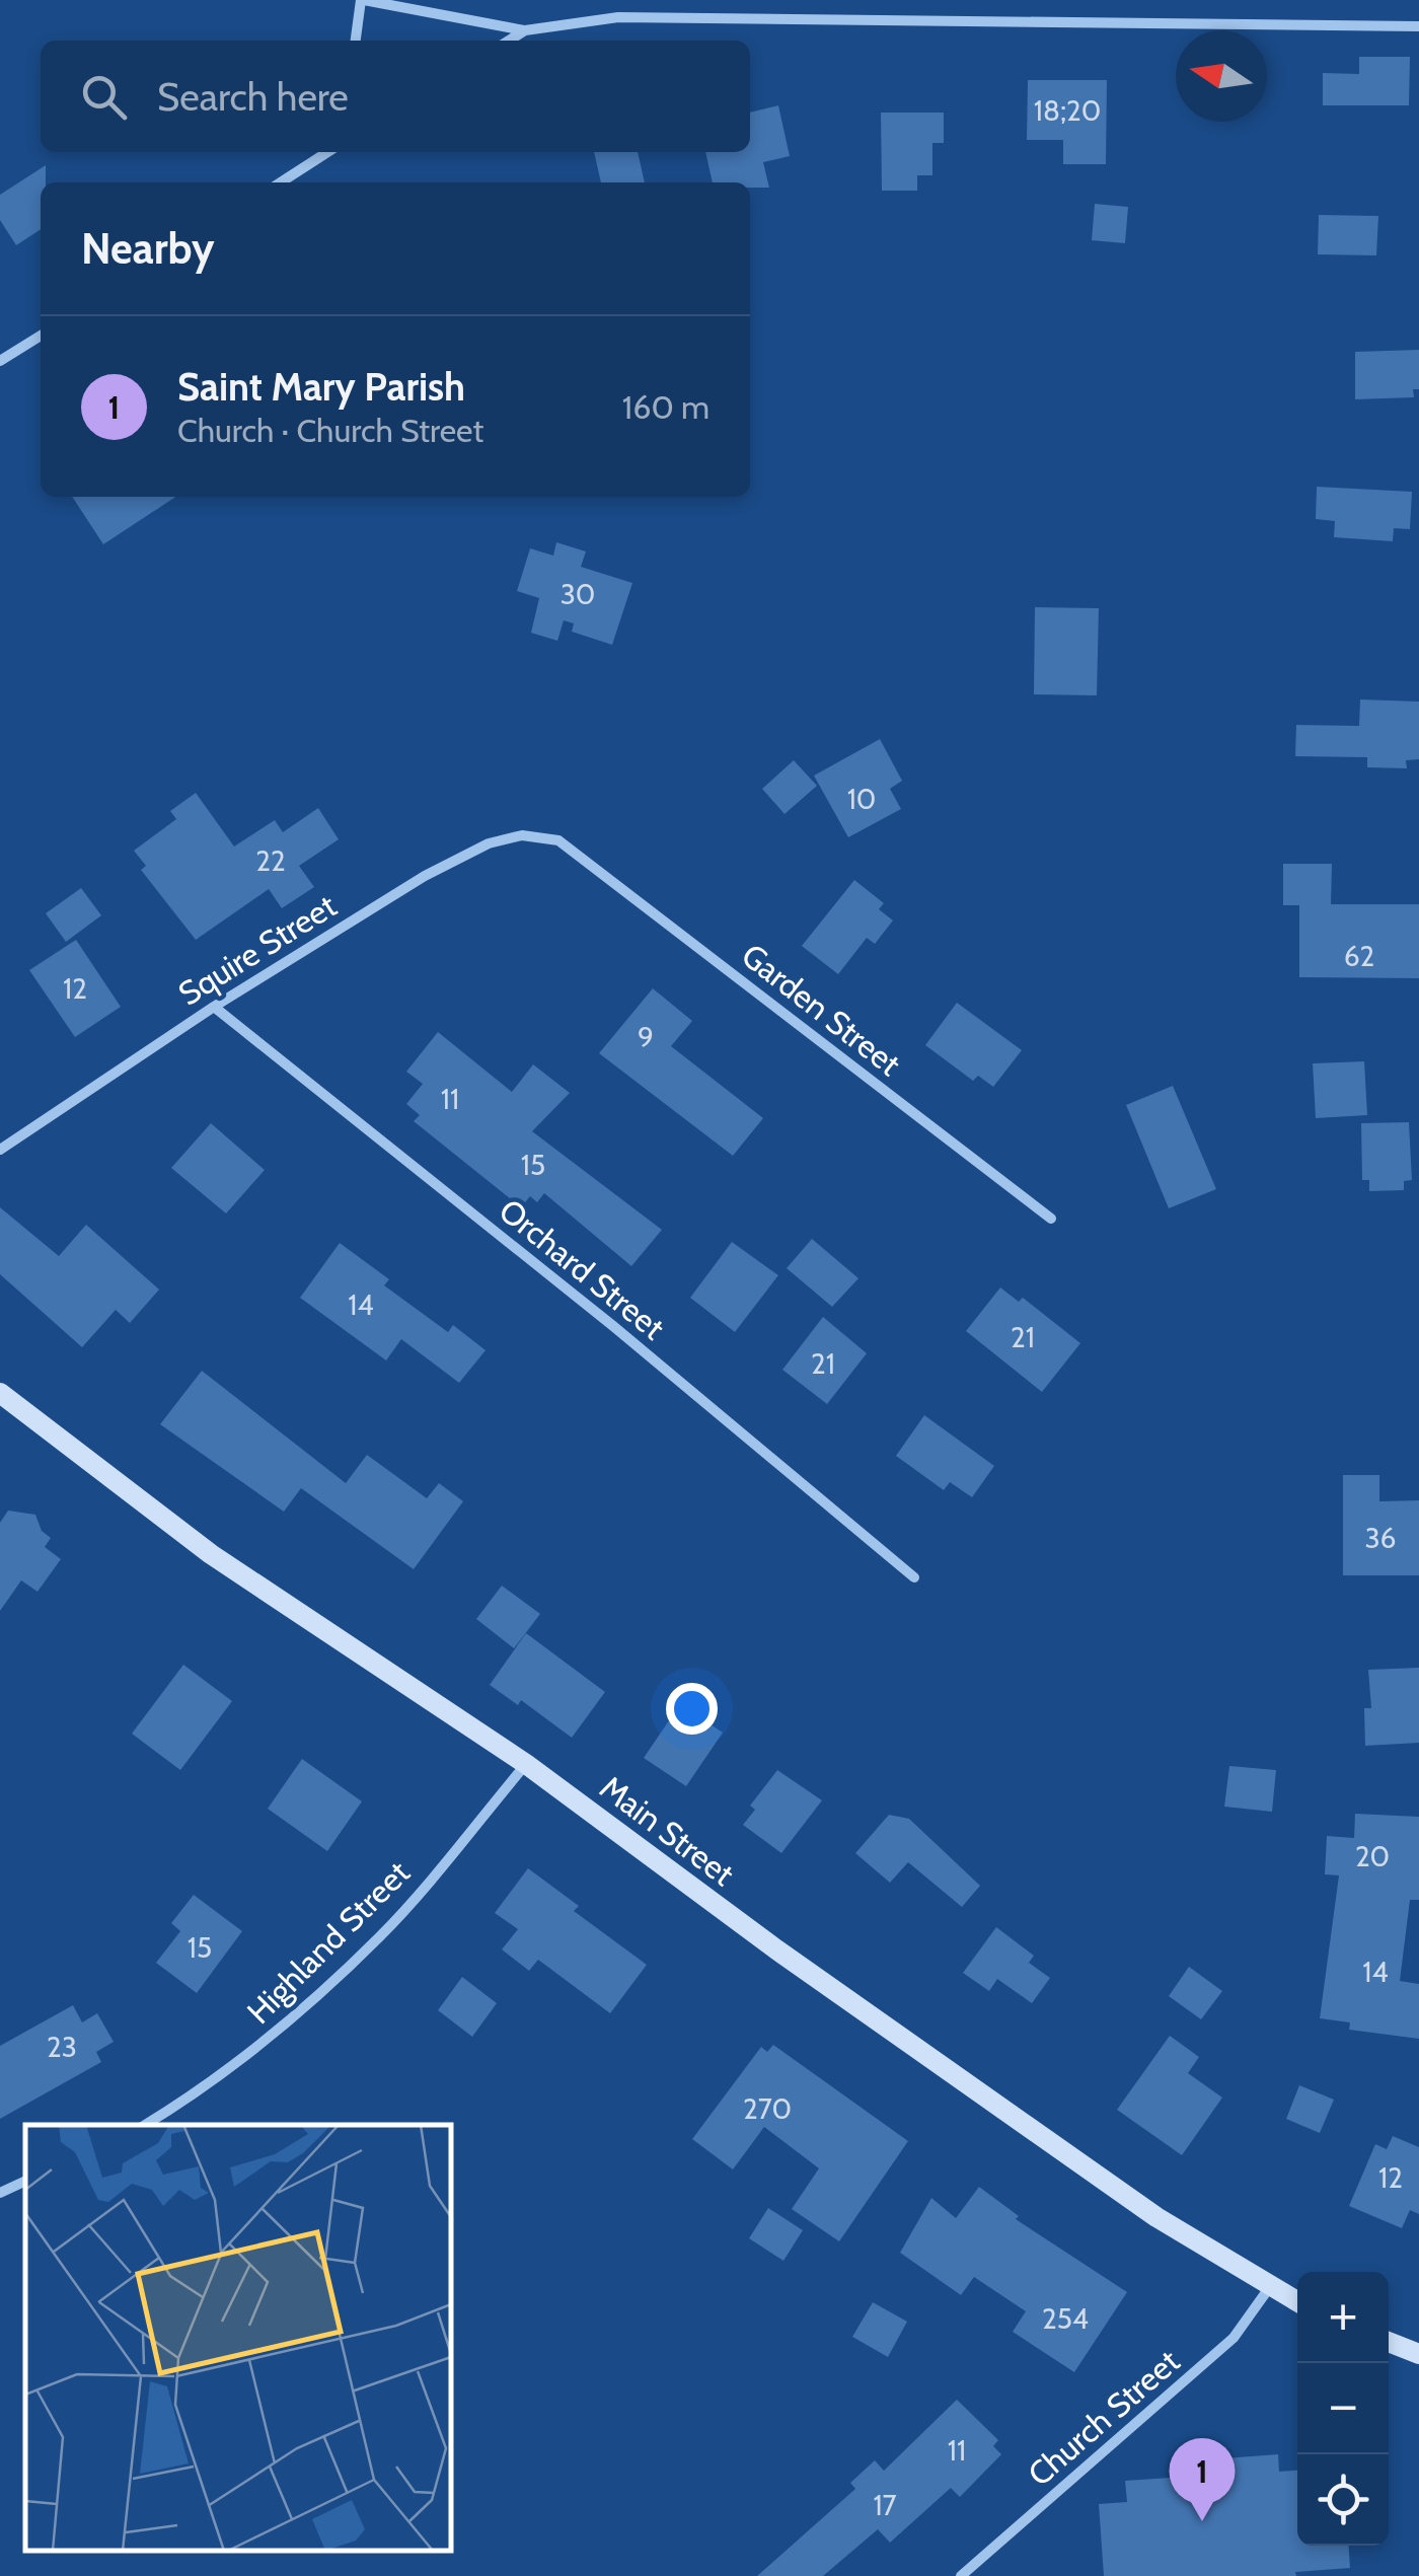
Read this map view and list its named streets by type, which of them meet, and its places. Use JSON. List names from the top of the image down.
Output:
{
  "streets": {
    "main road": ["Main Street"],
    "street": [
      "Squire Street",
      "Garden Street",
      "Orchard Street",
      "Highland Street",
      "Church Street"
    ]
  },
  "crossings": [
    ["Squire Street", "Garden Street"],
    ["Squire Street", "Orchard Street"],
    ["Main Street", "Highland Street"],
    ["Main Street", "Church Street"]
  ],
  "house_numbers": [
    "18;20",
    "30",
    "10",
    "22",
    "62",
    "12",
    "9",
    "11",
    "15",
    "14",
    "21",
    "21",
    "36",
    "20",
    "15",
    "14",
    "23",
    "270",
    "12",
    "254",
    "11",
    "17"
  ],
  "north": "left",
  "page": {
    "search": "Search here",
    "heading": "Nearby",
    "list": [
      {
        "mark": "1",
        "name": "Saint Mary Parish",
        "note": "Church · Church Street",
        "value": "160 m"
      }
    ],
    "map_buttons": ["+", "−"],
    "pins": "1"
  }
}
